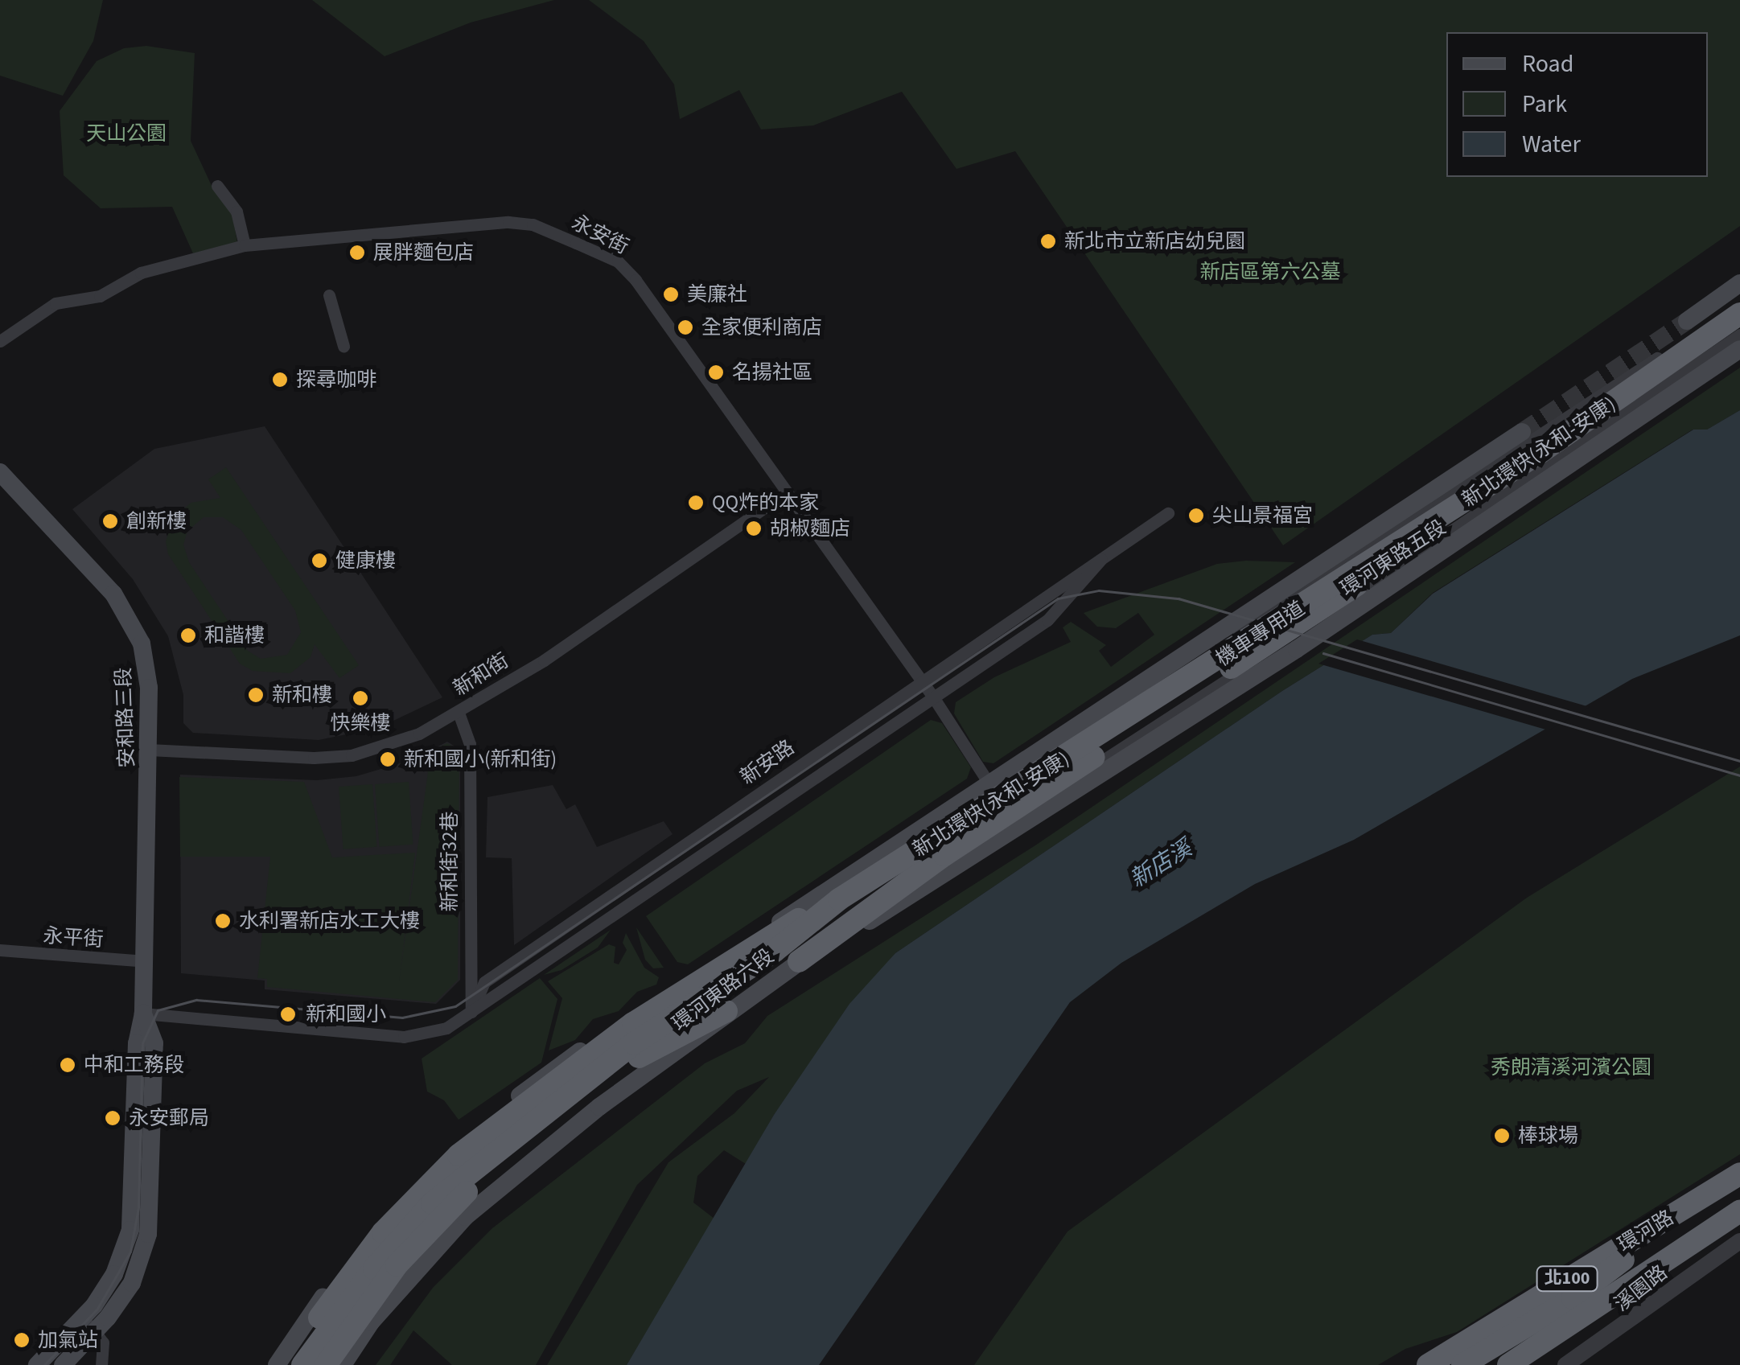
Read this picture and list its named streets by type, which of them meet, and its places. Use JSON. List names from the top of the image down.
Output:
{
  "streets": {
    "highway": ["新北環快(永和-安康)", "環河路", "北100"],
    "main road": ["環河東路五段", "安和路三段", "環河東路六段"],
    "street": [
      "永安街",
      "機車專用道",
      "新和街",
      "新安路",
      "新和街32巷",
      "永平街",
      "溪園路"
    ]
  },
  "crossings": [
    ["永安街", "新和街"],
    ["永安街", "新安路"],
    ["永安街", "環河東路六段"],
    ["新北環快(永和-安康)", "機車專用道"],
    ["新北環快(永和-安康)", "環河東路六段"],
    ["環河東路五段", "機車專用道"],
    ["環河東路五段", "環河東路六段"],
    ["機車專用道", "環河東路六段"],
    ["新和街", "安和路三段"],
    ["新和街", "新和街32巷"],
    ["安和路三段", "新安路"],
    ["安和路三段", "永平街"],
    ["新安路", "新和街32巷"]
  ],
  "water": ["新店溪"],
  "parks": ["天山公園", "新店區第六公墓", "秀朗清溪河濱公園"],
  "places": [
    "新北市立新店幼兒園",
    "展胖麵包店",
    "美廉社",
    "全家便利商店",
    "名揚社區",
    "探尋咖啡",
    "QQ炸的本家",
    "尖山景福宮",
    "創新樓",
    "胡椒麵店",
    "健康樓",
    "和諧樓",
    "新和樓",
    "快樂樓",
    "新和國小(新和街)",
    "水利署新店水工大樓",
    "新和國小",
    "中和工務段",
    "永安郵局",
    "棒球場",
    "加氣站"
  ],
  "legend": ["Road", "Park", "Water"]
}
